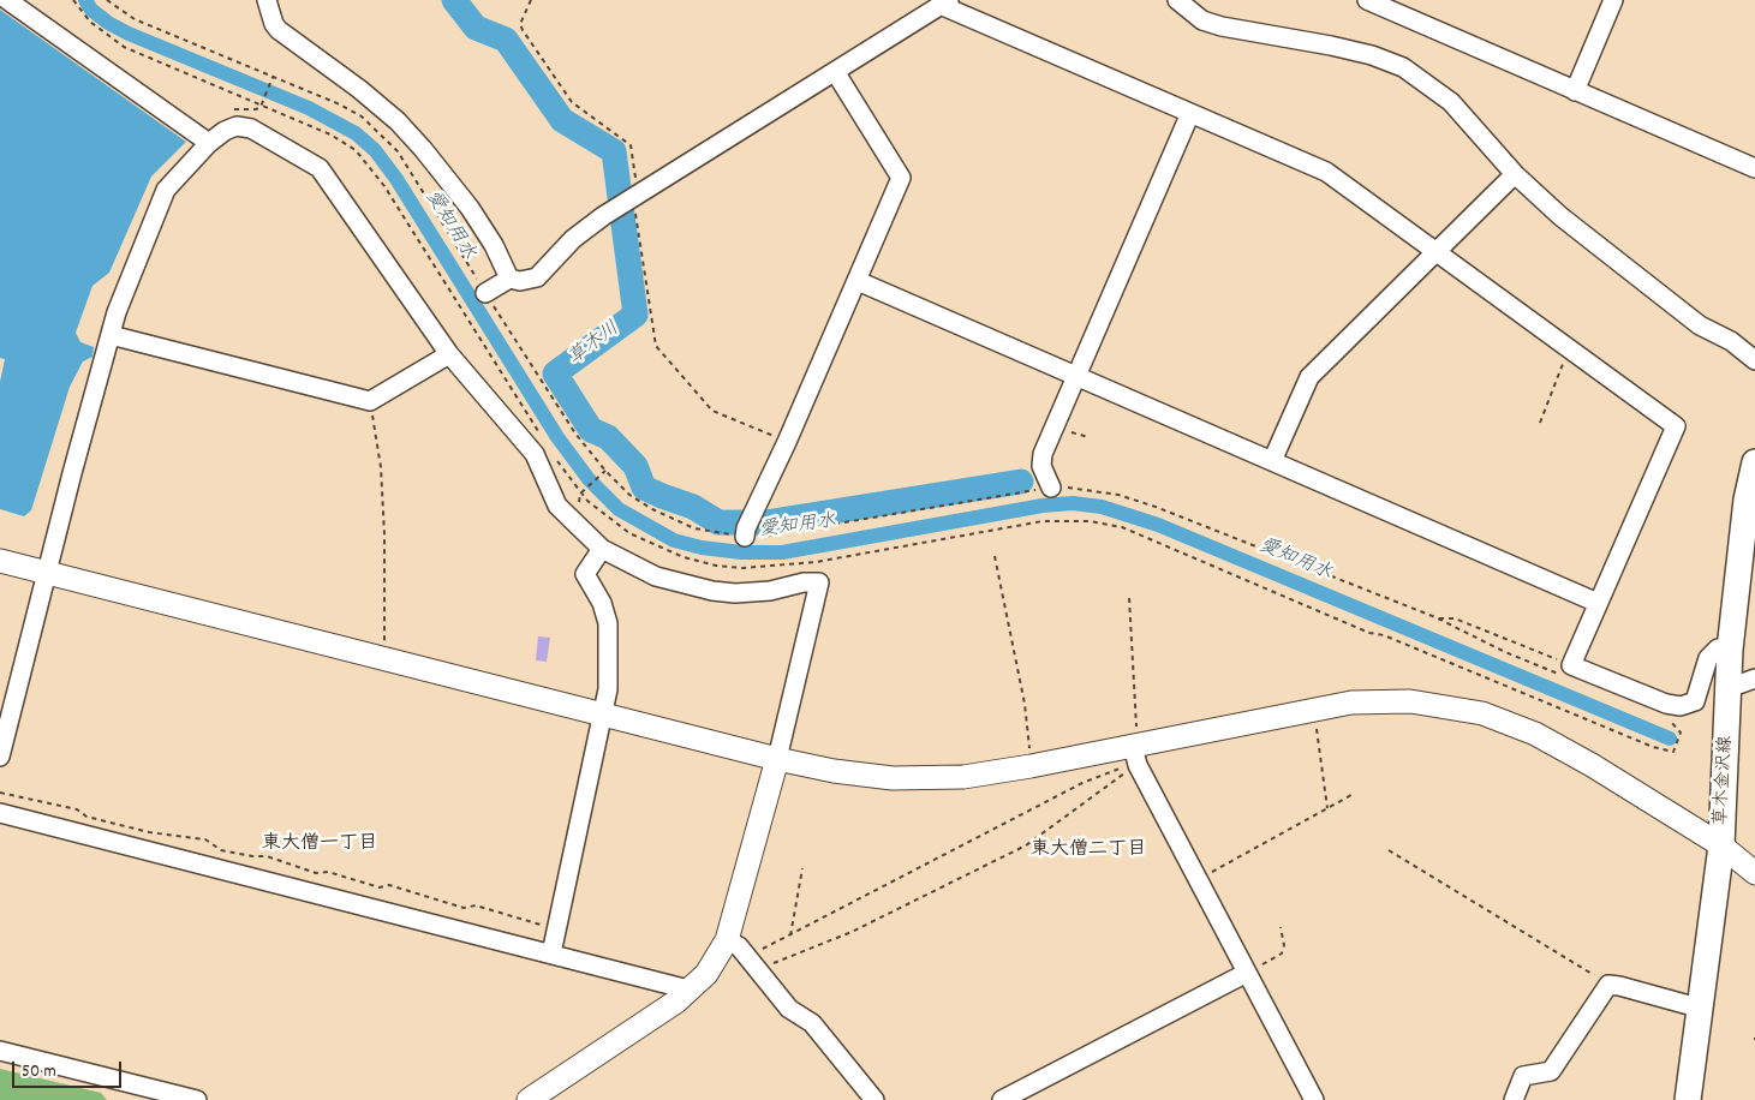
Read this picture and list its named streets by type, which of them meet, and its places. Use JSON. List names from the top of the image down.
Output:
{
  "streets": {
    "main road": ["草木金沢線"]
  },
  "districts": ["東大僧一丁目", "東大僧二丁目"],
  "water": ["愛知用水", "草木川"],
  "scale_bar": "50 m"
}
